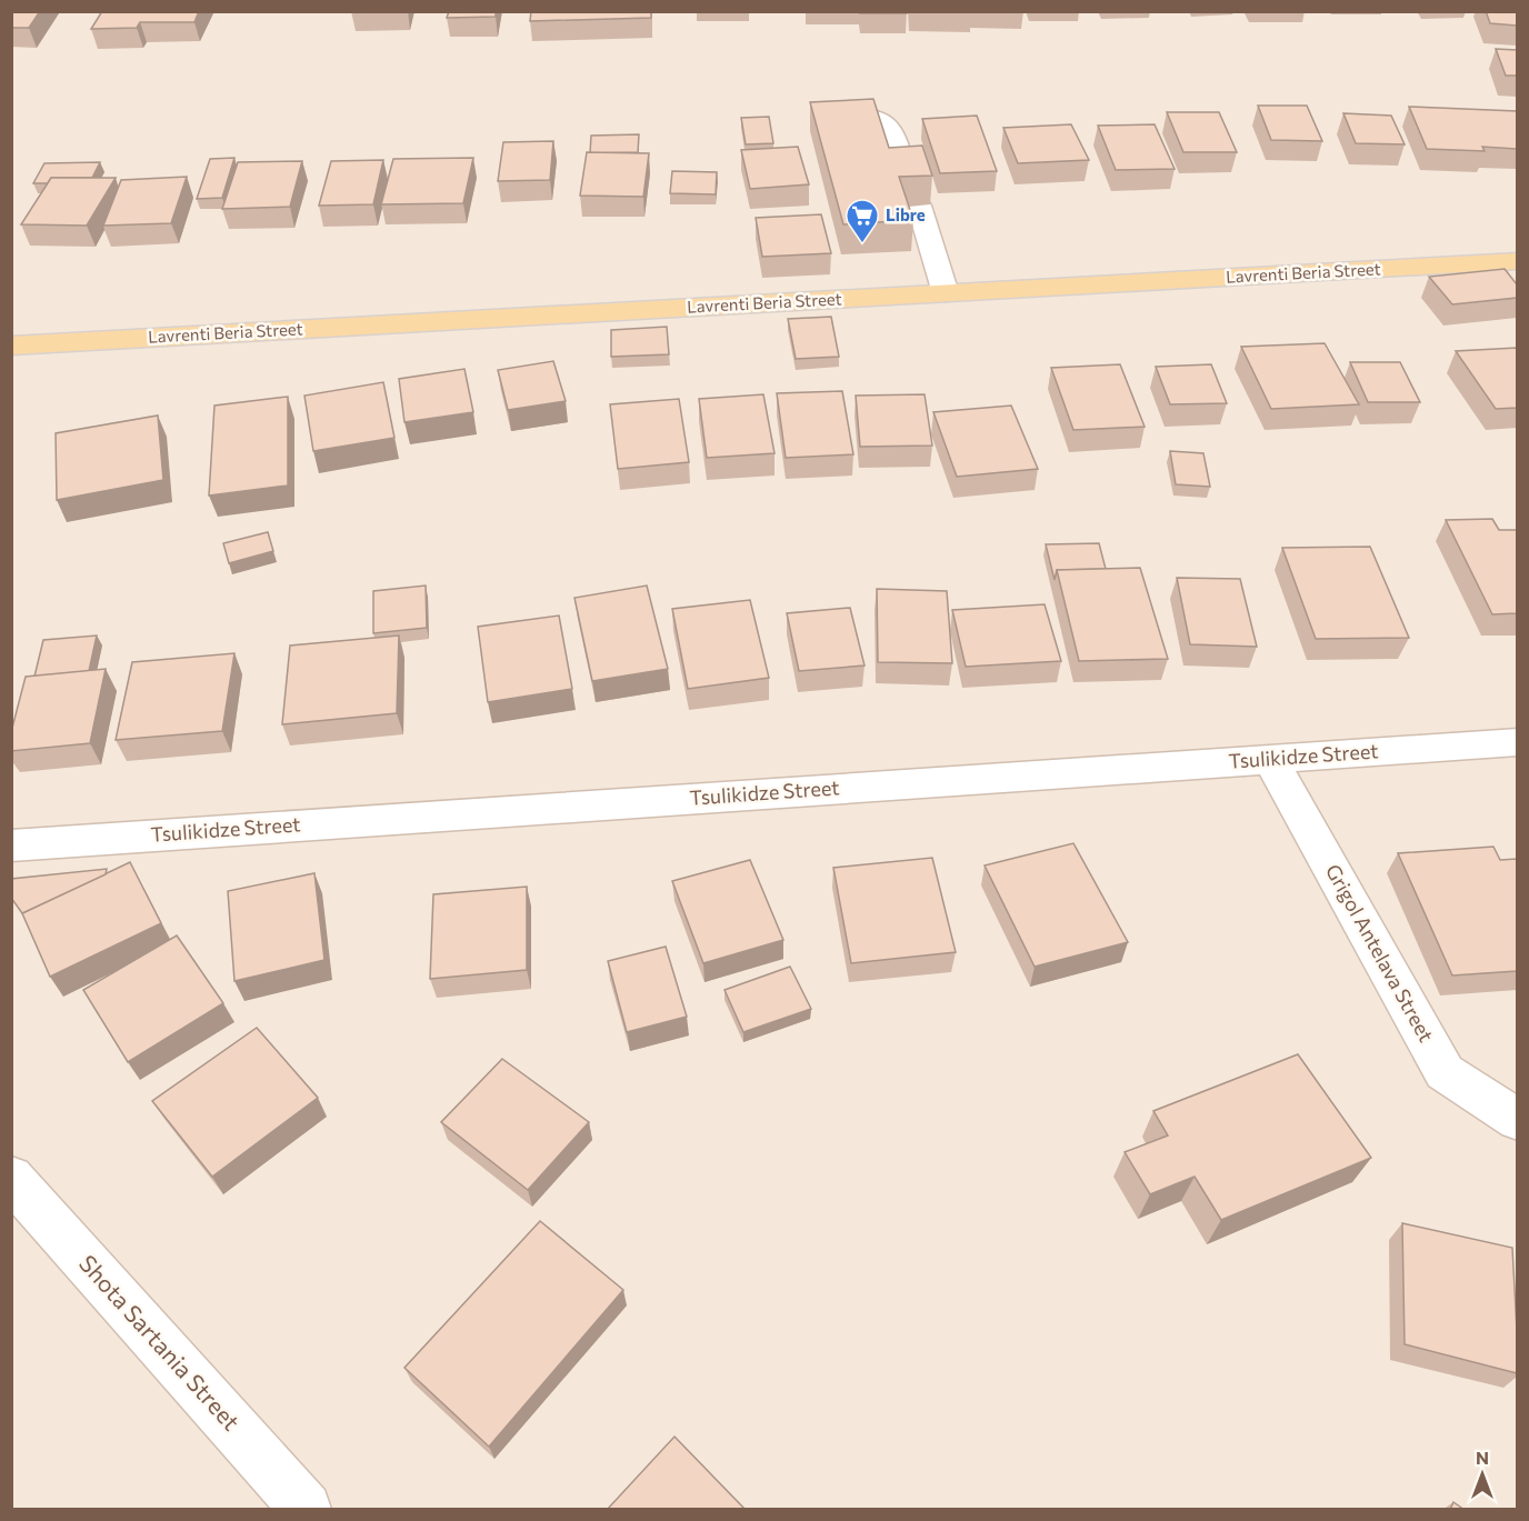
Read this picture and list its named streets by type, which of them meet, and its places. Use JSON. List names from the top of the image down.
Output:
{
  "streets": {
    "main road": ["Lavrenti Beria Street"],
    "street": ["Tsulikidze Street", "Grigol Antelava Street", "Shota Sartania Street"]
  },
  "crossings": [
    ["Tsulikidze Street", "Grigol Antelava Street"]
  ],
  "places": {
    "supermarket": ["Libre"]
  },
  "north": "top"
}
